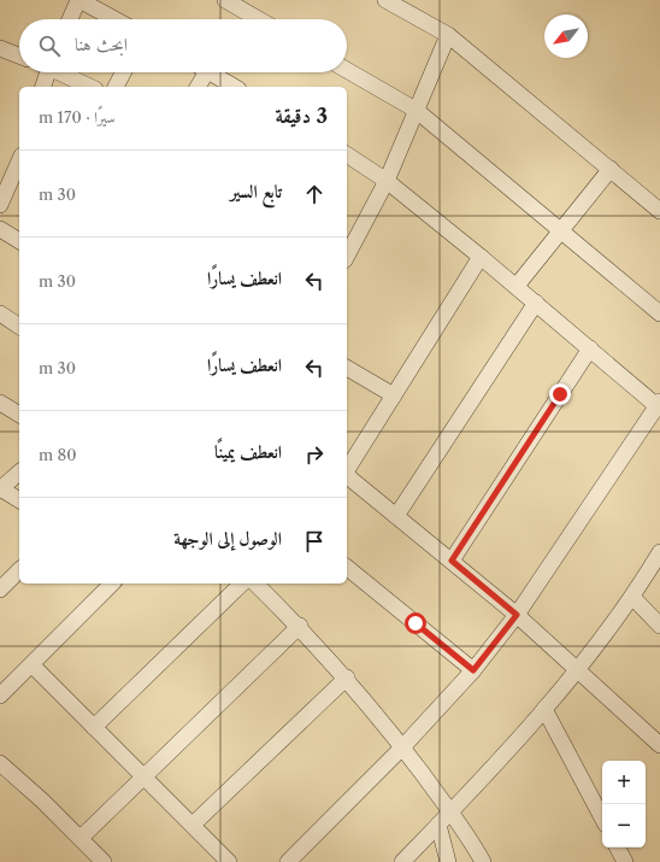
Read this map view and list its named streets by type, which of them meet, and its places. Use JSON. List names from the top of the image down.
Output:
{
  "north": "bottom left",
  "page": {
    "search": "ابحث هنا",
    "heading": ["3 دقيقة", "سيرًا · 170 m"],
    "list": [
      ["تابع السير", "30 m"],
      ["انعطف يسارًا", "30 m"],
      ["انعطف يسارًا", "30 m"],
      ["انعطف يمينًا", "80 m"],
      "الوصول إلى الوجهة"
    ],
    "map_buttons": ["+", "−"]
  }
}
